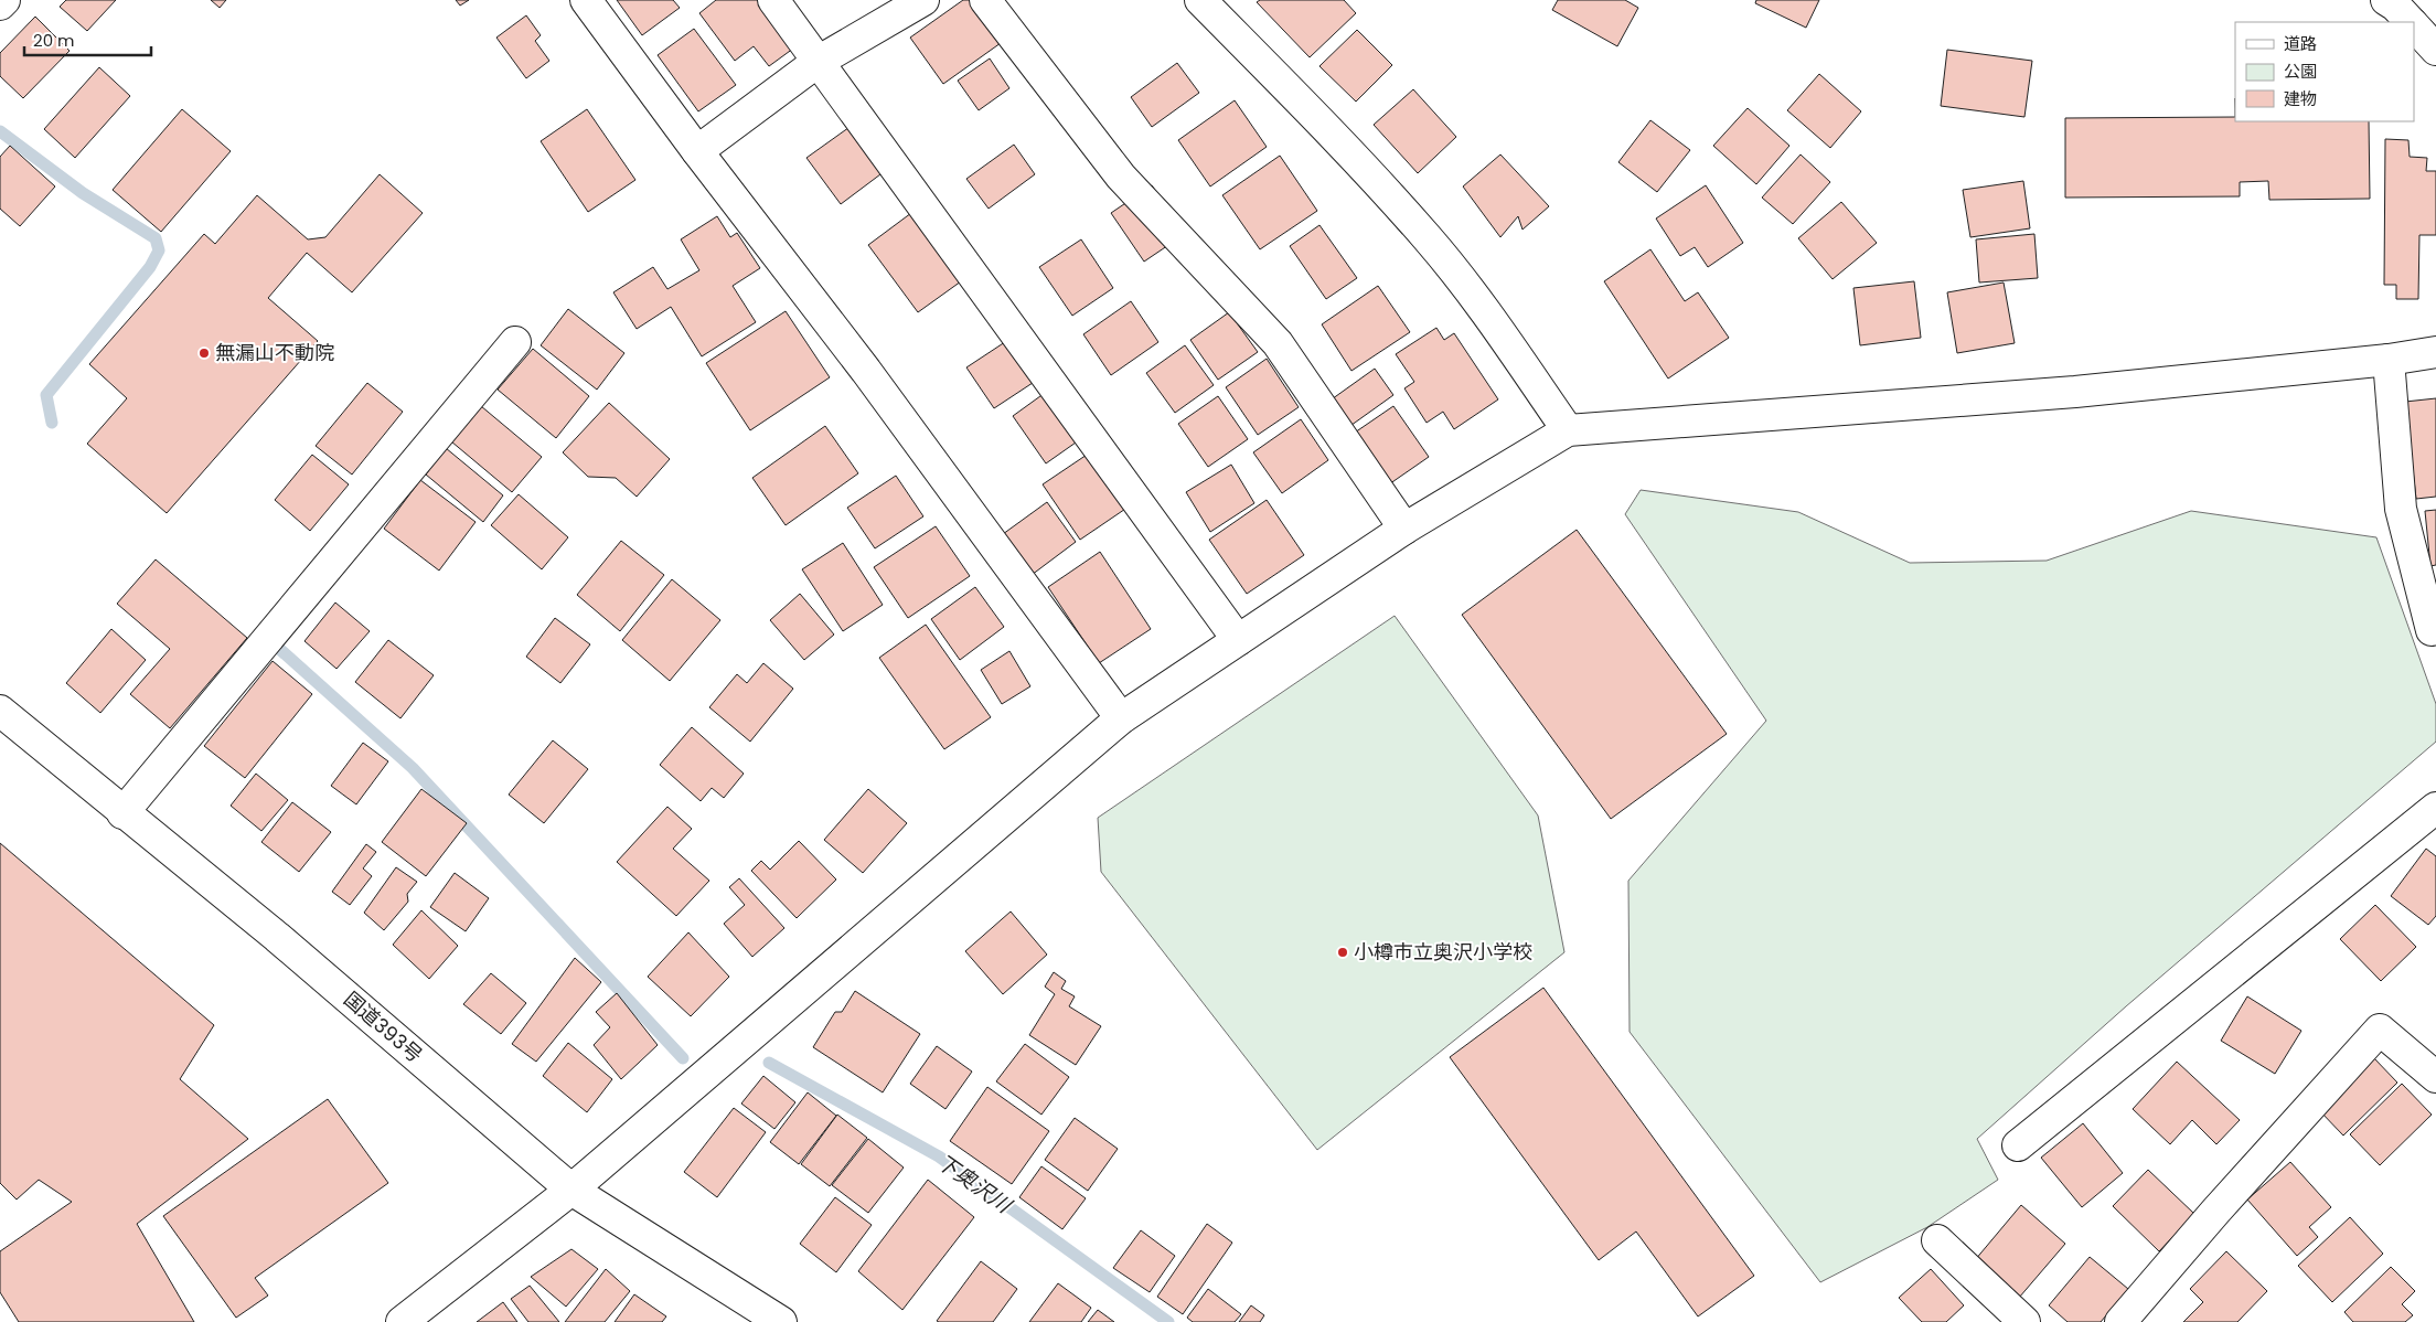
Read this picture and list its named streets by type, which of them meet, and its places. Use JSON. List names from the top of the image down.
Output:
{
  "streets": {
    "main road": ["国道393号"]
  },
  "water": ["下奥沢川"],
  "places": ["無漏山不動院", "小樽市立奥沢小学校"],
  "legend": ["道路", "公園", "建物"],
  "scale_bar": "20 m"
}
